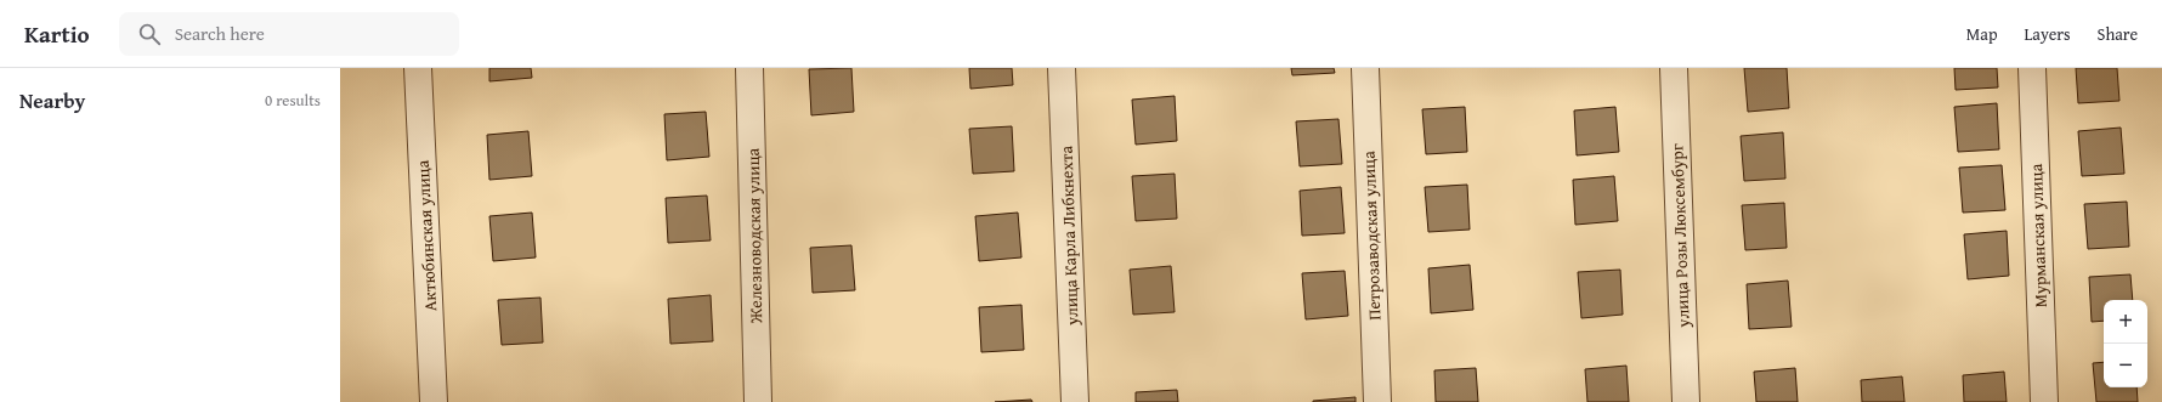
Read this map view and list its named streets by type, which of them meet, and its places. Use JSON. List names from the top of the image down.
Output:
{
  "streets": {
    "street": [
      "Актюбинская улица",
      "Железноводская улица",
      "улица Карла Либкнехта",
      "Петрозаводская улица",
      "улица Розы Люксембург",
      "Мурманская улица"
    ]
  },
  "page": {
    "header": "Kartio",
    "search": "Search here",
    "nav": ["Map", "Layers", "Share"],
    "heading": ["Nearby", "0 results"],
    "map_buttons": ["+", "−"]
  }
}
